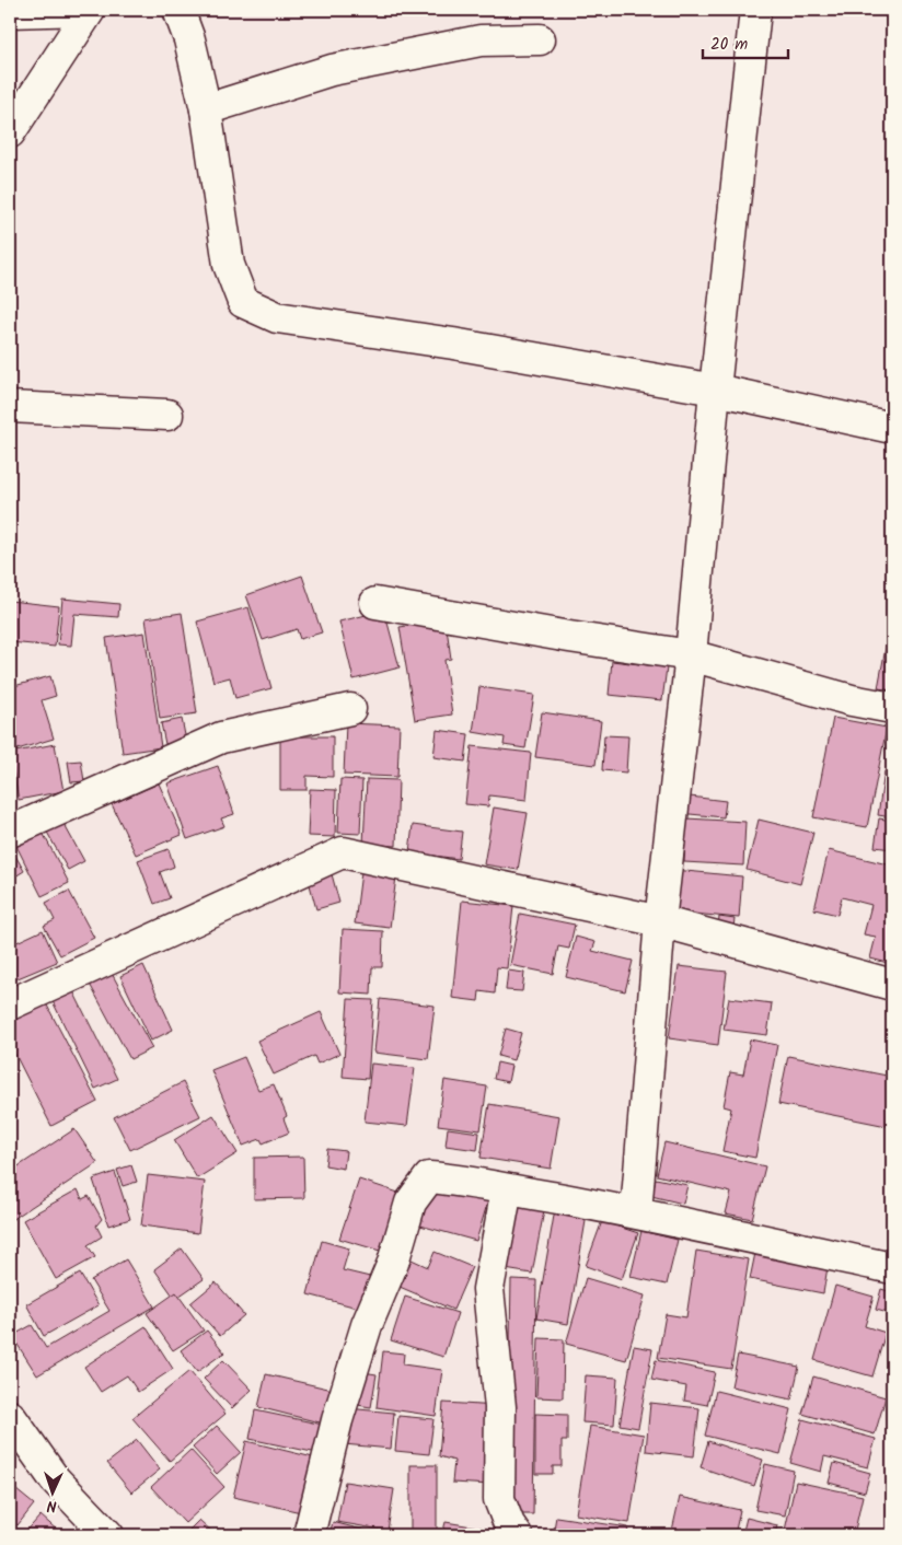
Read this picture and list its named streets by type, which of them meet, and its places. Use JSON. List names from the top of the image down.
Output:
{
  "scale_bar": "20 m",
  "north": "bottom"
}
